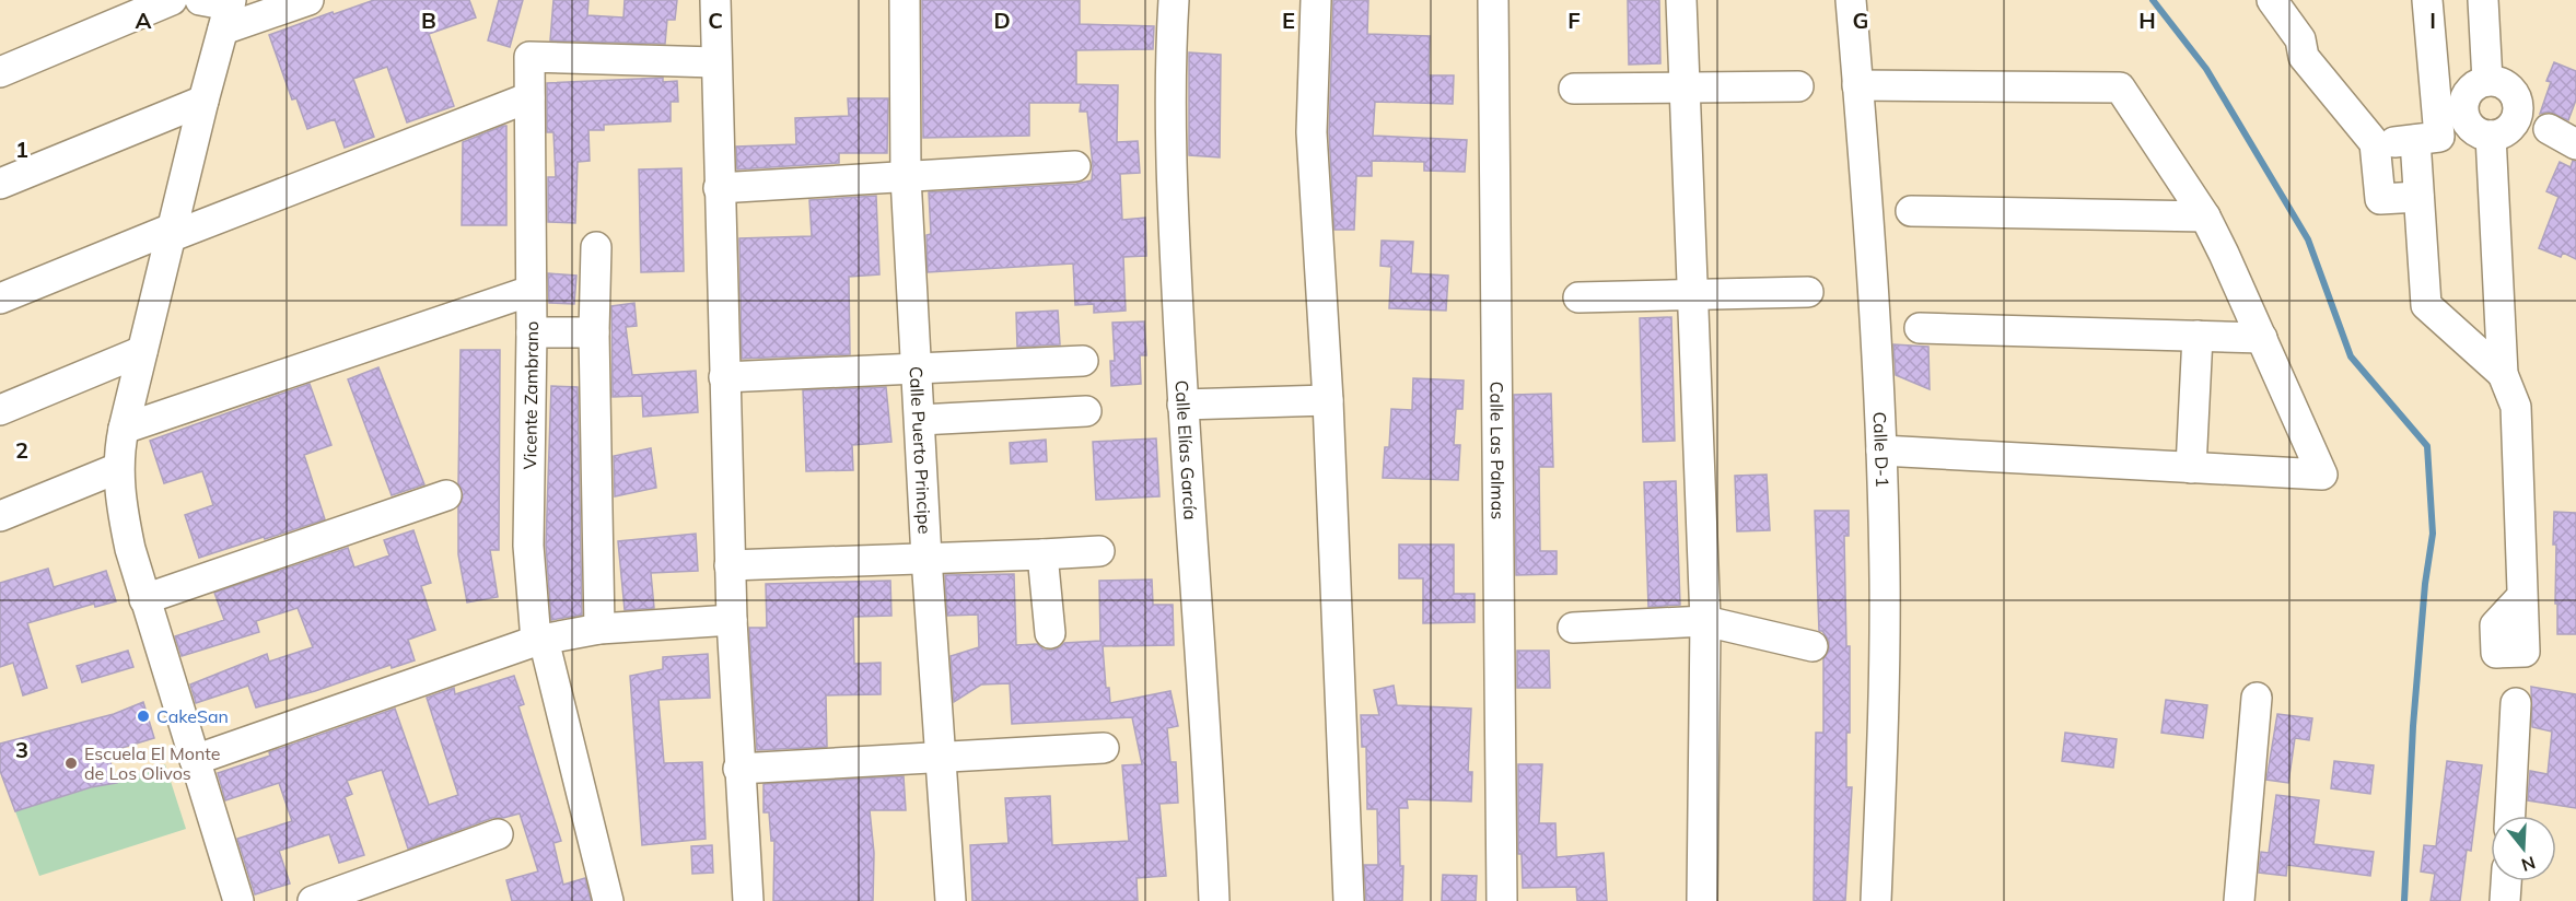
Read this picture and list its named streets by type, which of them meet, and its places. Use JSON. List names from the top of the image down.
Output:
{
  "streets": {
    "street": [
      "Vicente Zambrano",
      "Calle Puerto Principe",
      "Calle Elías García",
      "Calle Las Palmas",
      "Calle D-1"
    ]
  },
  "places": ["CakeSan", "Escuela El Monte de Los Olivos"],
  "north": "bottom",
  "grid": {
    "columns": [
      "A",
      "B",
      "C",
      "D",
      "E",
      "F",
      "G",
      "H",
      "I"
    ],
    "rows": ["1", "2", "3"]
  }
}
